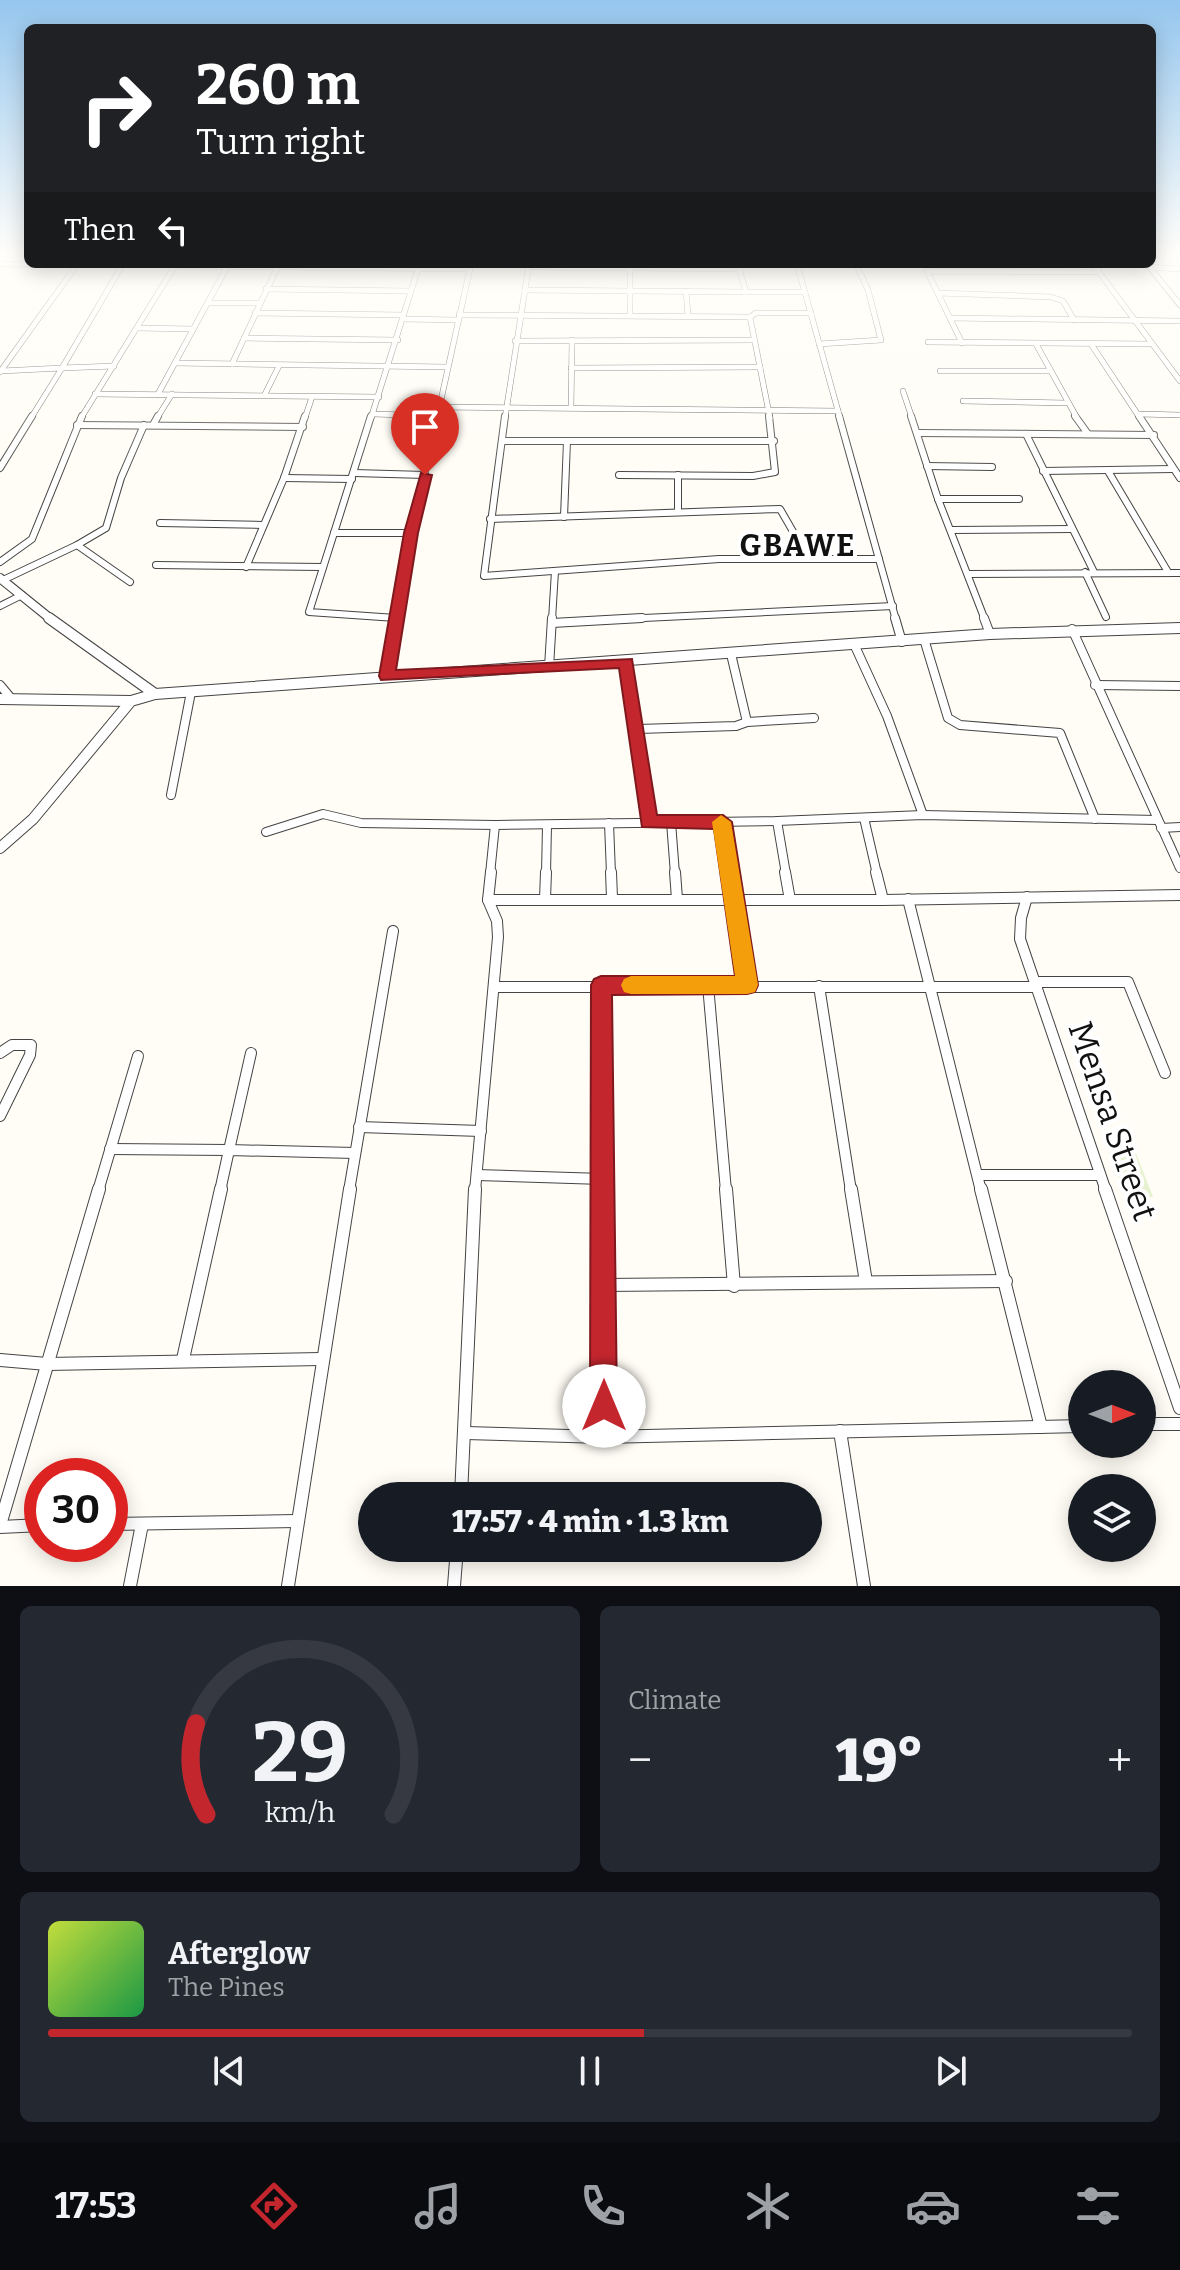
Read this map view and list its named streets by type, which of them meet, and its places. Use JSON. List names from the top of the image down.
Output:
{
  "streets": {
    "street": ["Mensa Street"]
  },
  "districts": ["GBAWE"],
  "north": "right",
  "page": {
    "turn": ["260 m", "Turn right"],
    "then": "Then",
    "limit": "30",
    "trip": "17:57 · 4 min · 1.3 km",
    "tile": "Climate",
    "heat": ["−", "19°", "+"],
    "song": ["Afterglow", "The Pines"],
    "tabs": "17:53",
    "gauge": ["29", "km/h"]
  }
}
